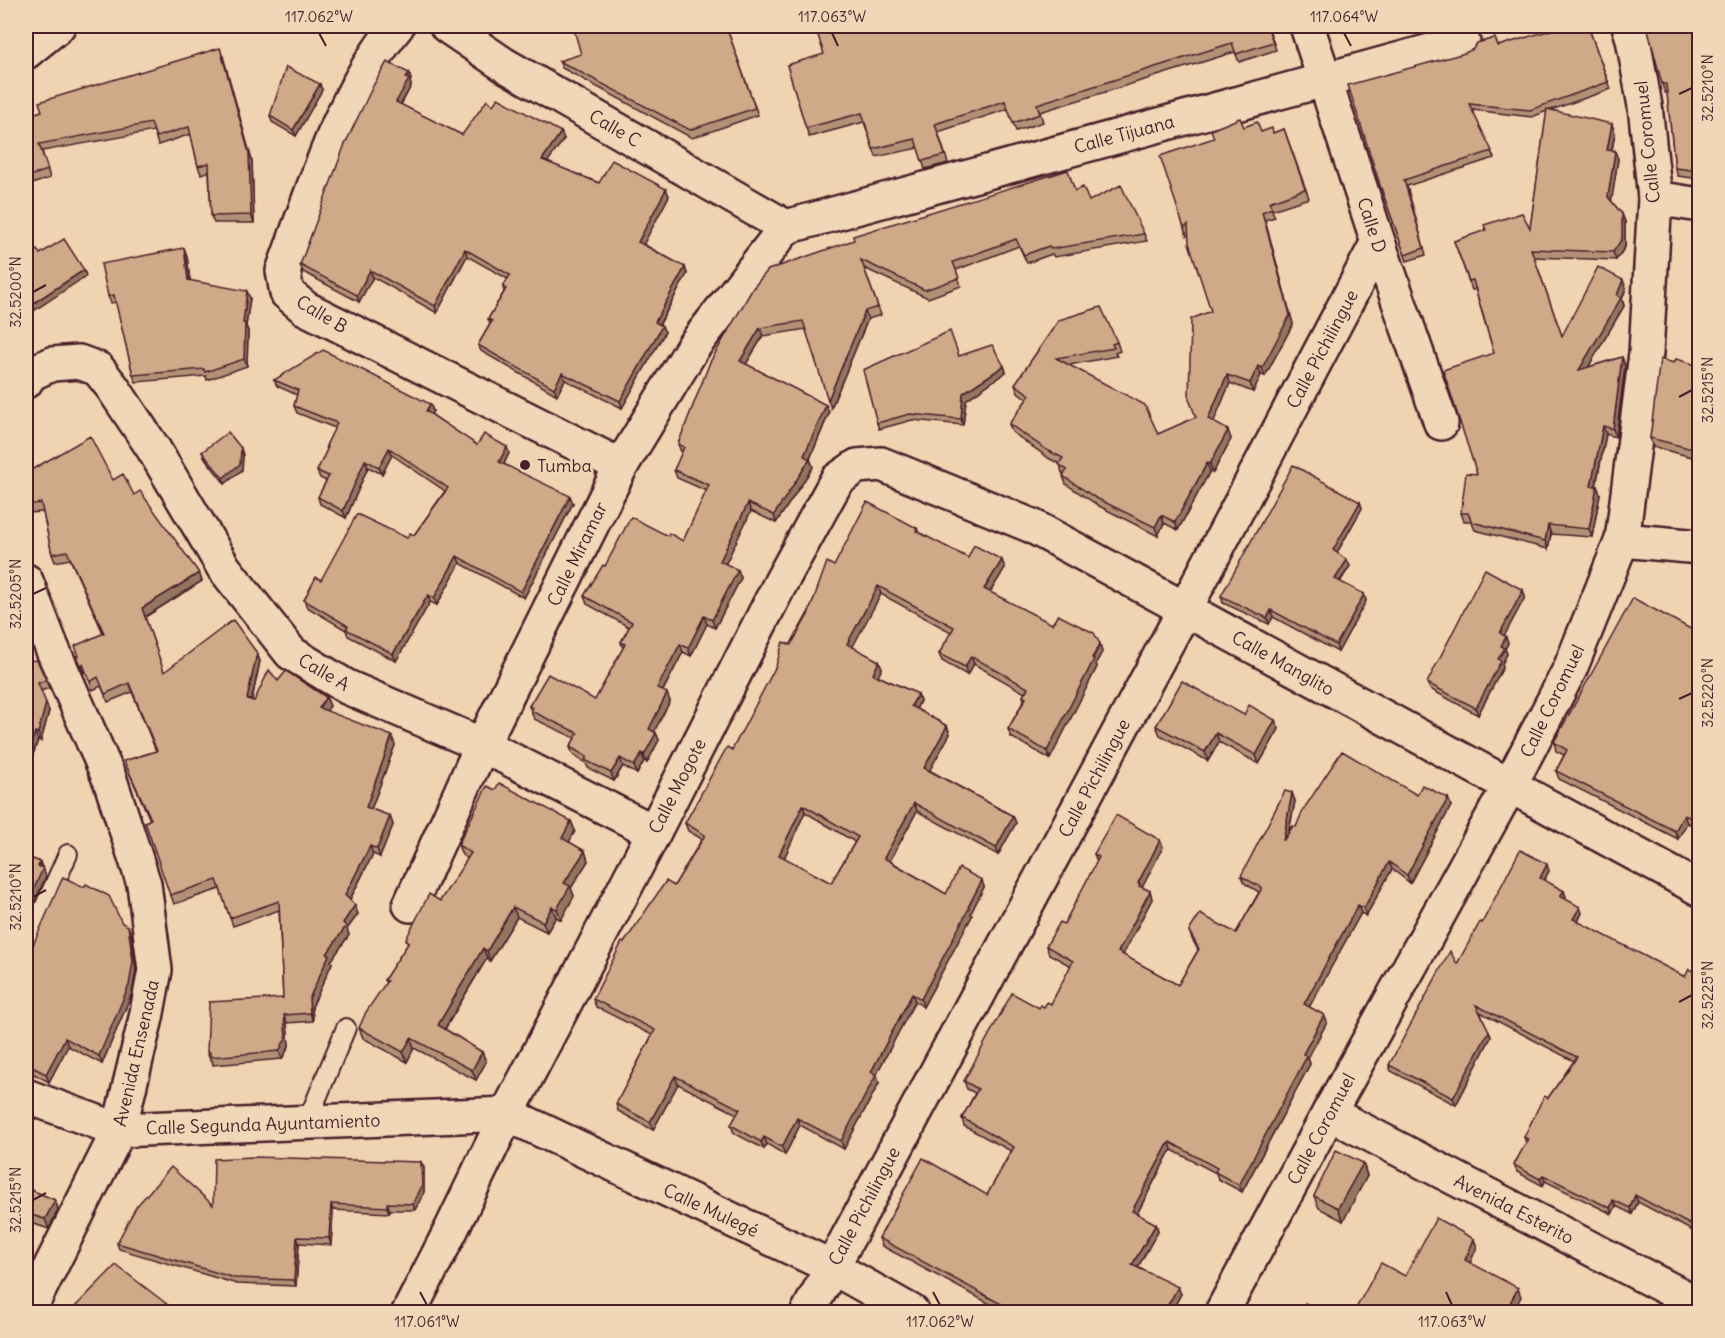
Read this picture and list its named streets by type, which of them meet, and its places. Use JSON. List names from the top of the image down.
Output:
{
  "streets": {
    "street": [
      "Calle C",
      "Calle Tijuana",
      "Calle Coromuel",
      "Calle D",
      "Calle B",
      "Calle Pichilingue",
      "Calle Miramar",
      "Calle Manglito",
      "Calle A",
      "Calle Mogote",
      "Avenida Ensenada",
      "Calle Segunda Ayuntamiento",
      "Avenida Esterito",
      "Calle Mulegé"
    ]
  },
  "crossings": [
    ["Calle C", "Calle Tijuana"],
    ["Calle C", "Calle Miramar"],
    ["Calle Tijuana", "Calle D"],
    ["Calle Tijuana", "Calle Miramar"],
    ["Calle Coromuel", "Calle Manglito"],
    ["Calle Coromuel", "Avenida Esterito"],
    ["Calle D", "Calle Pichilingue"],
    ["Calle B", "Calle Miramar"],
    ["Calle Pichilingue", "Calle Manglito"],
    ["Calle Pichilingue", "Calle Mulegé"],
    ["Calle Miramar", "Calle A"],
    ["Calle Manglito", "Calle Mogote"],
    ["Calle A", "Calle Mogote"],
    ["Calle Mogote", "Calle Segunda Ayuntamiento"],
    ["Calle Mogote", "Calle Mulegé"],
    ["Avenida Ensenada", "Calle Segunda Ayuntamiento"],
    ["Calle Segunda Ayuntamiento", "Calle Mulegé"]
  ],
  "places": ["Tumba"],
  "coordinates": [
    "117.062°W",
    "117.063°W",
    "117.064°W",
    "32.5210°N",
    "32.5200°N",
    "32.5215°N",
    "32.5205°N",
    "32.5220°N",
    "32.5225°N",
    "117.061°W"
  ]
}
